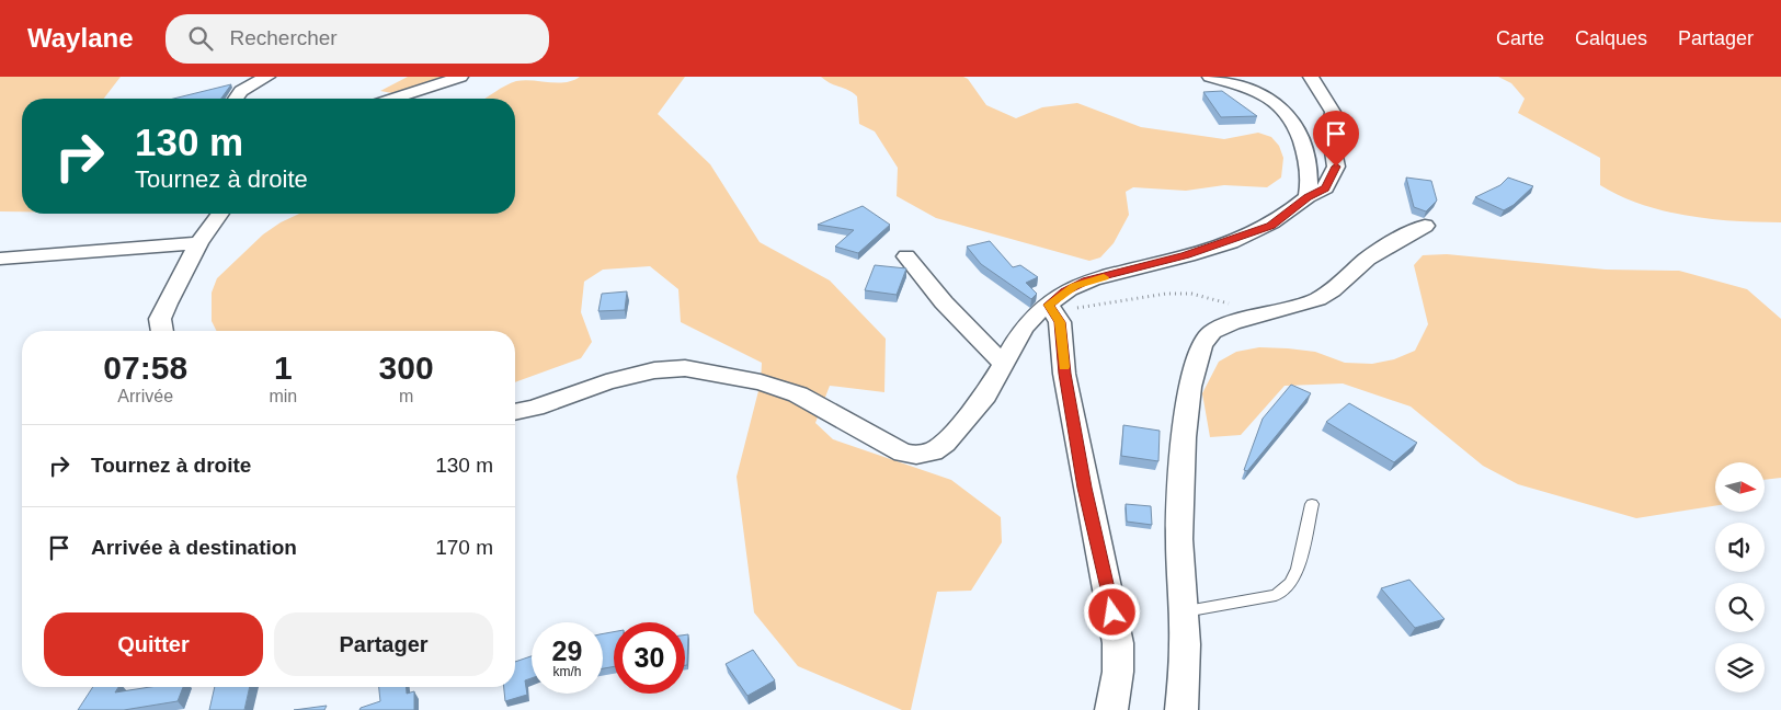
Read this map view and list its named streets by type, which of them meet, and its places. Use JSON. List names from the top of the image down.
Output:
{
  "north": "right",
  "page": {
    "header": "Waylane",
    "search": "Rechercher",
    "nav": ["Carte", "Calques", "Partager"],
    "turn": ["130 m", "Tournez à droite"],
    "eta": [
      "07:58",
      "Arrivée",
      "1",
      "min",
      "300",
      "m"
    ],
    "list": [
      {
        "name": "Tournez à droite",
        "value": "130 m"
      },
      {
        "name": "Arrivée à destination",
        "value": "170 m"
      }
    ],
    "buttons": ["Quitter", "Partager"],
    "speed": "29 km/h",
    "limit": "30"
  }
}
